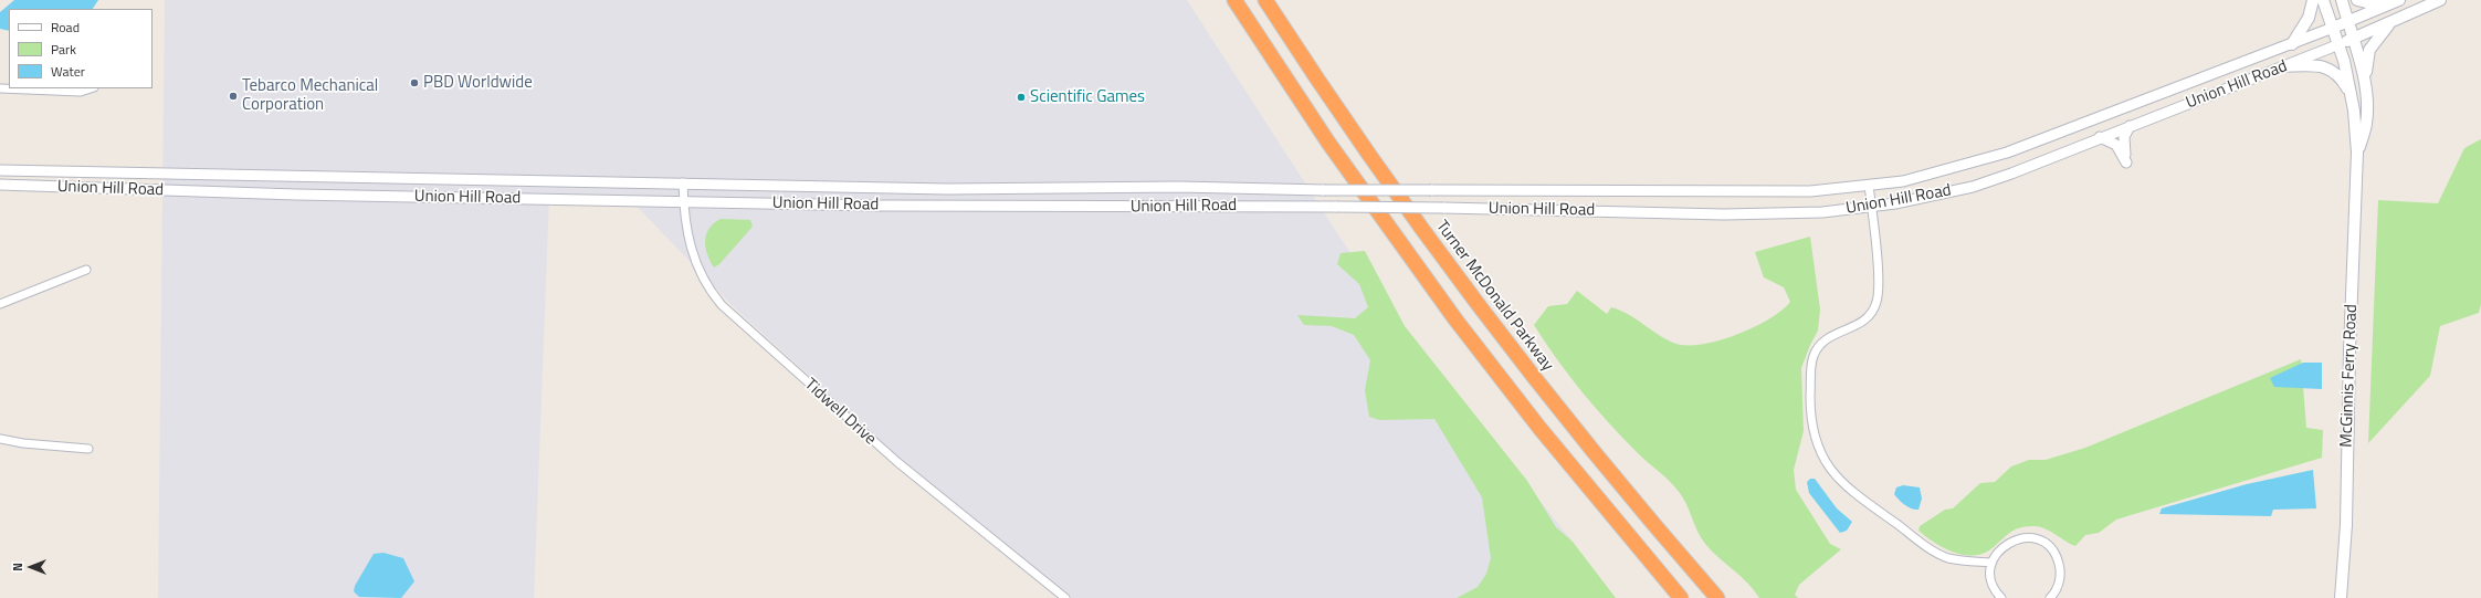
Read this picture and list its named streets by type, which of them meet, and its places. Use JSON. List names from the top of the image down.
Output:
{
  "streets": {
    "highway": ["Turner McDonald Parkway"],
    "main road": ["McGinnis Ferry Road"],
    "street": ["Union Hill Road", "Tidwell Drive"]
  },
  "crossings": [
    ["Union Hill Road", "McGinnis Ferry Road"],
    ["Union Hill Road", "Tidwell Drive"]
  ],
  "places": ["PBD Worldwide", "Tebarco Mechanical Corporation", "Scientific Games"],
  "legend": ["Road", "Park", "Water"],
  "north": "left"
}
